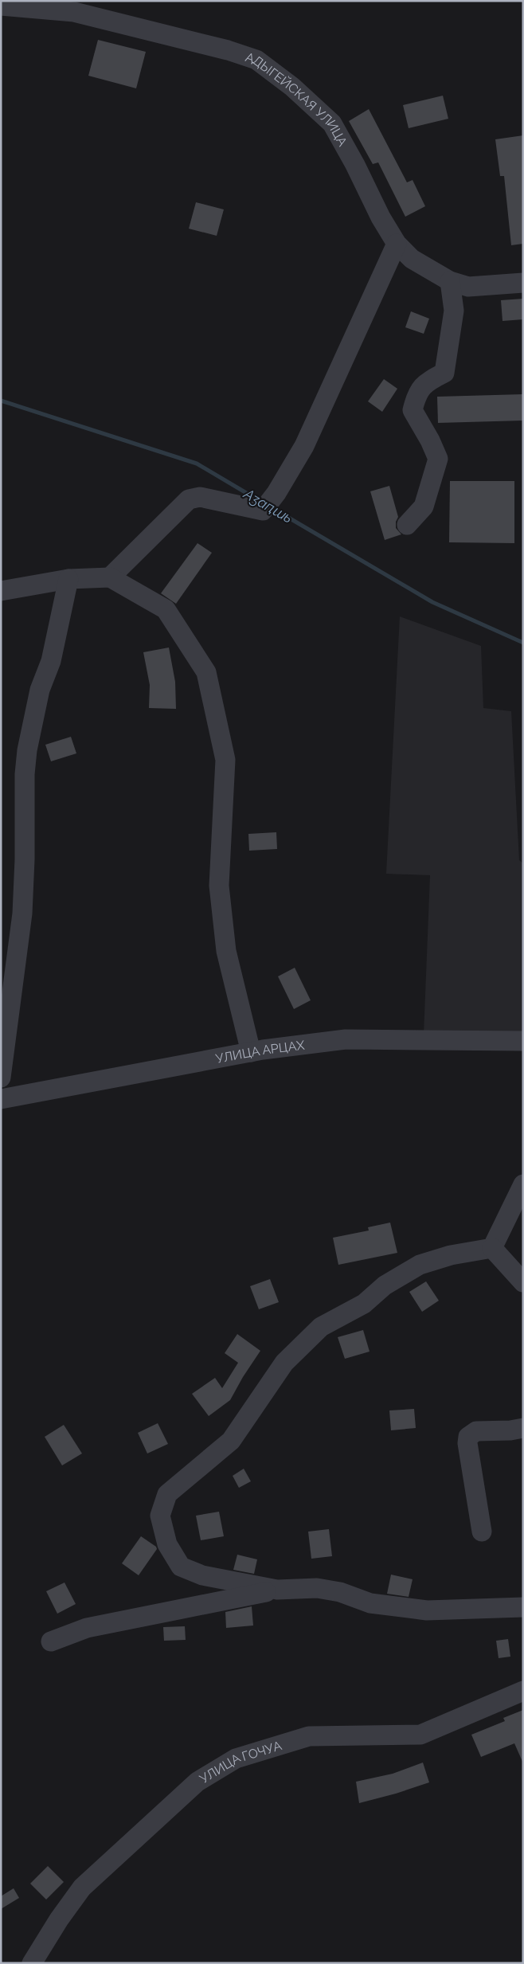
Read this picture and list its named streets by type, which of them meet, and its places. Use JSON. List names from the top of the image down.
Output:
{
  "streets": {
    "street": ["АДЫГЕЙСКАЯ УЛИЦА", "УЛИЦА АРЦАХ", "УЛИЦА ГОЧУА"]
  },
  "water": ["Аӡаԥшь"]
}
